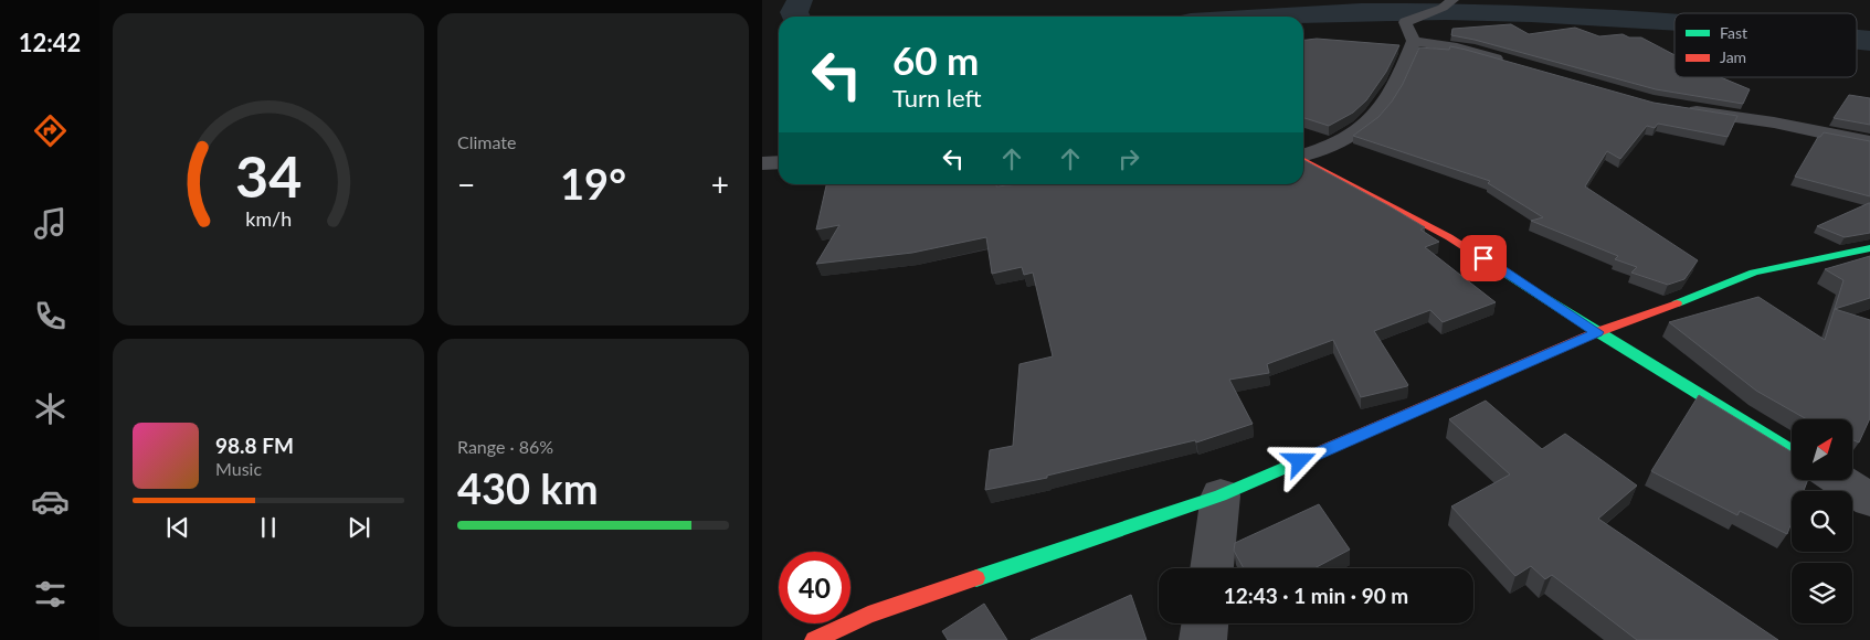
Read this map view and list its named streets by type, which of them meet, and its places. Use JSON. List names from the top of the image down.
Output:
{
  "legend": ["Fast", "Jam"],
  "north": "top right",
  "page": {
    "tabs": "12:42",
    "tile": [
      "Climate",
      ["Range · 86%", "430 km"]
    ],
    "turn": ["60 m", "Turn left"],
    "heat": ["−", "19°", "+"],
    "song": ["98.8 FM", "Music"],
    "limit": "40",
    "trip": "12:43 · 1 min · 90 m",
    "gauge": ["34", "km/h"]
  }
}
